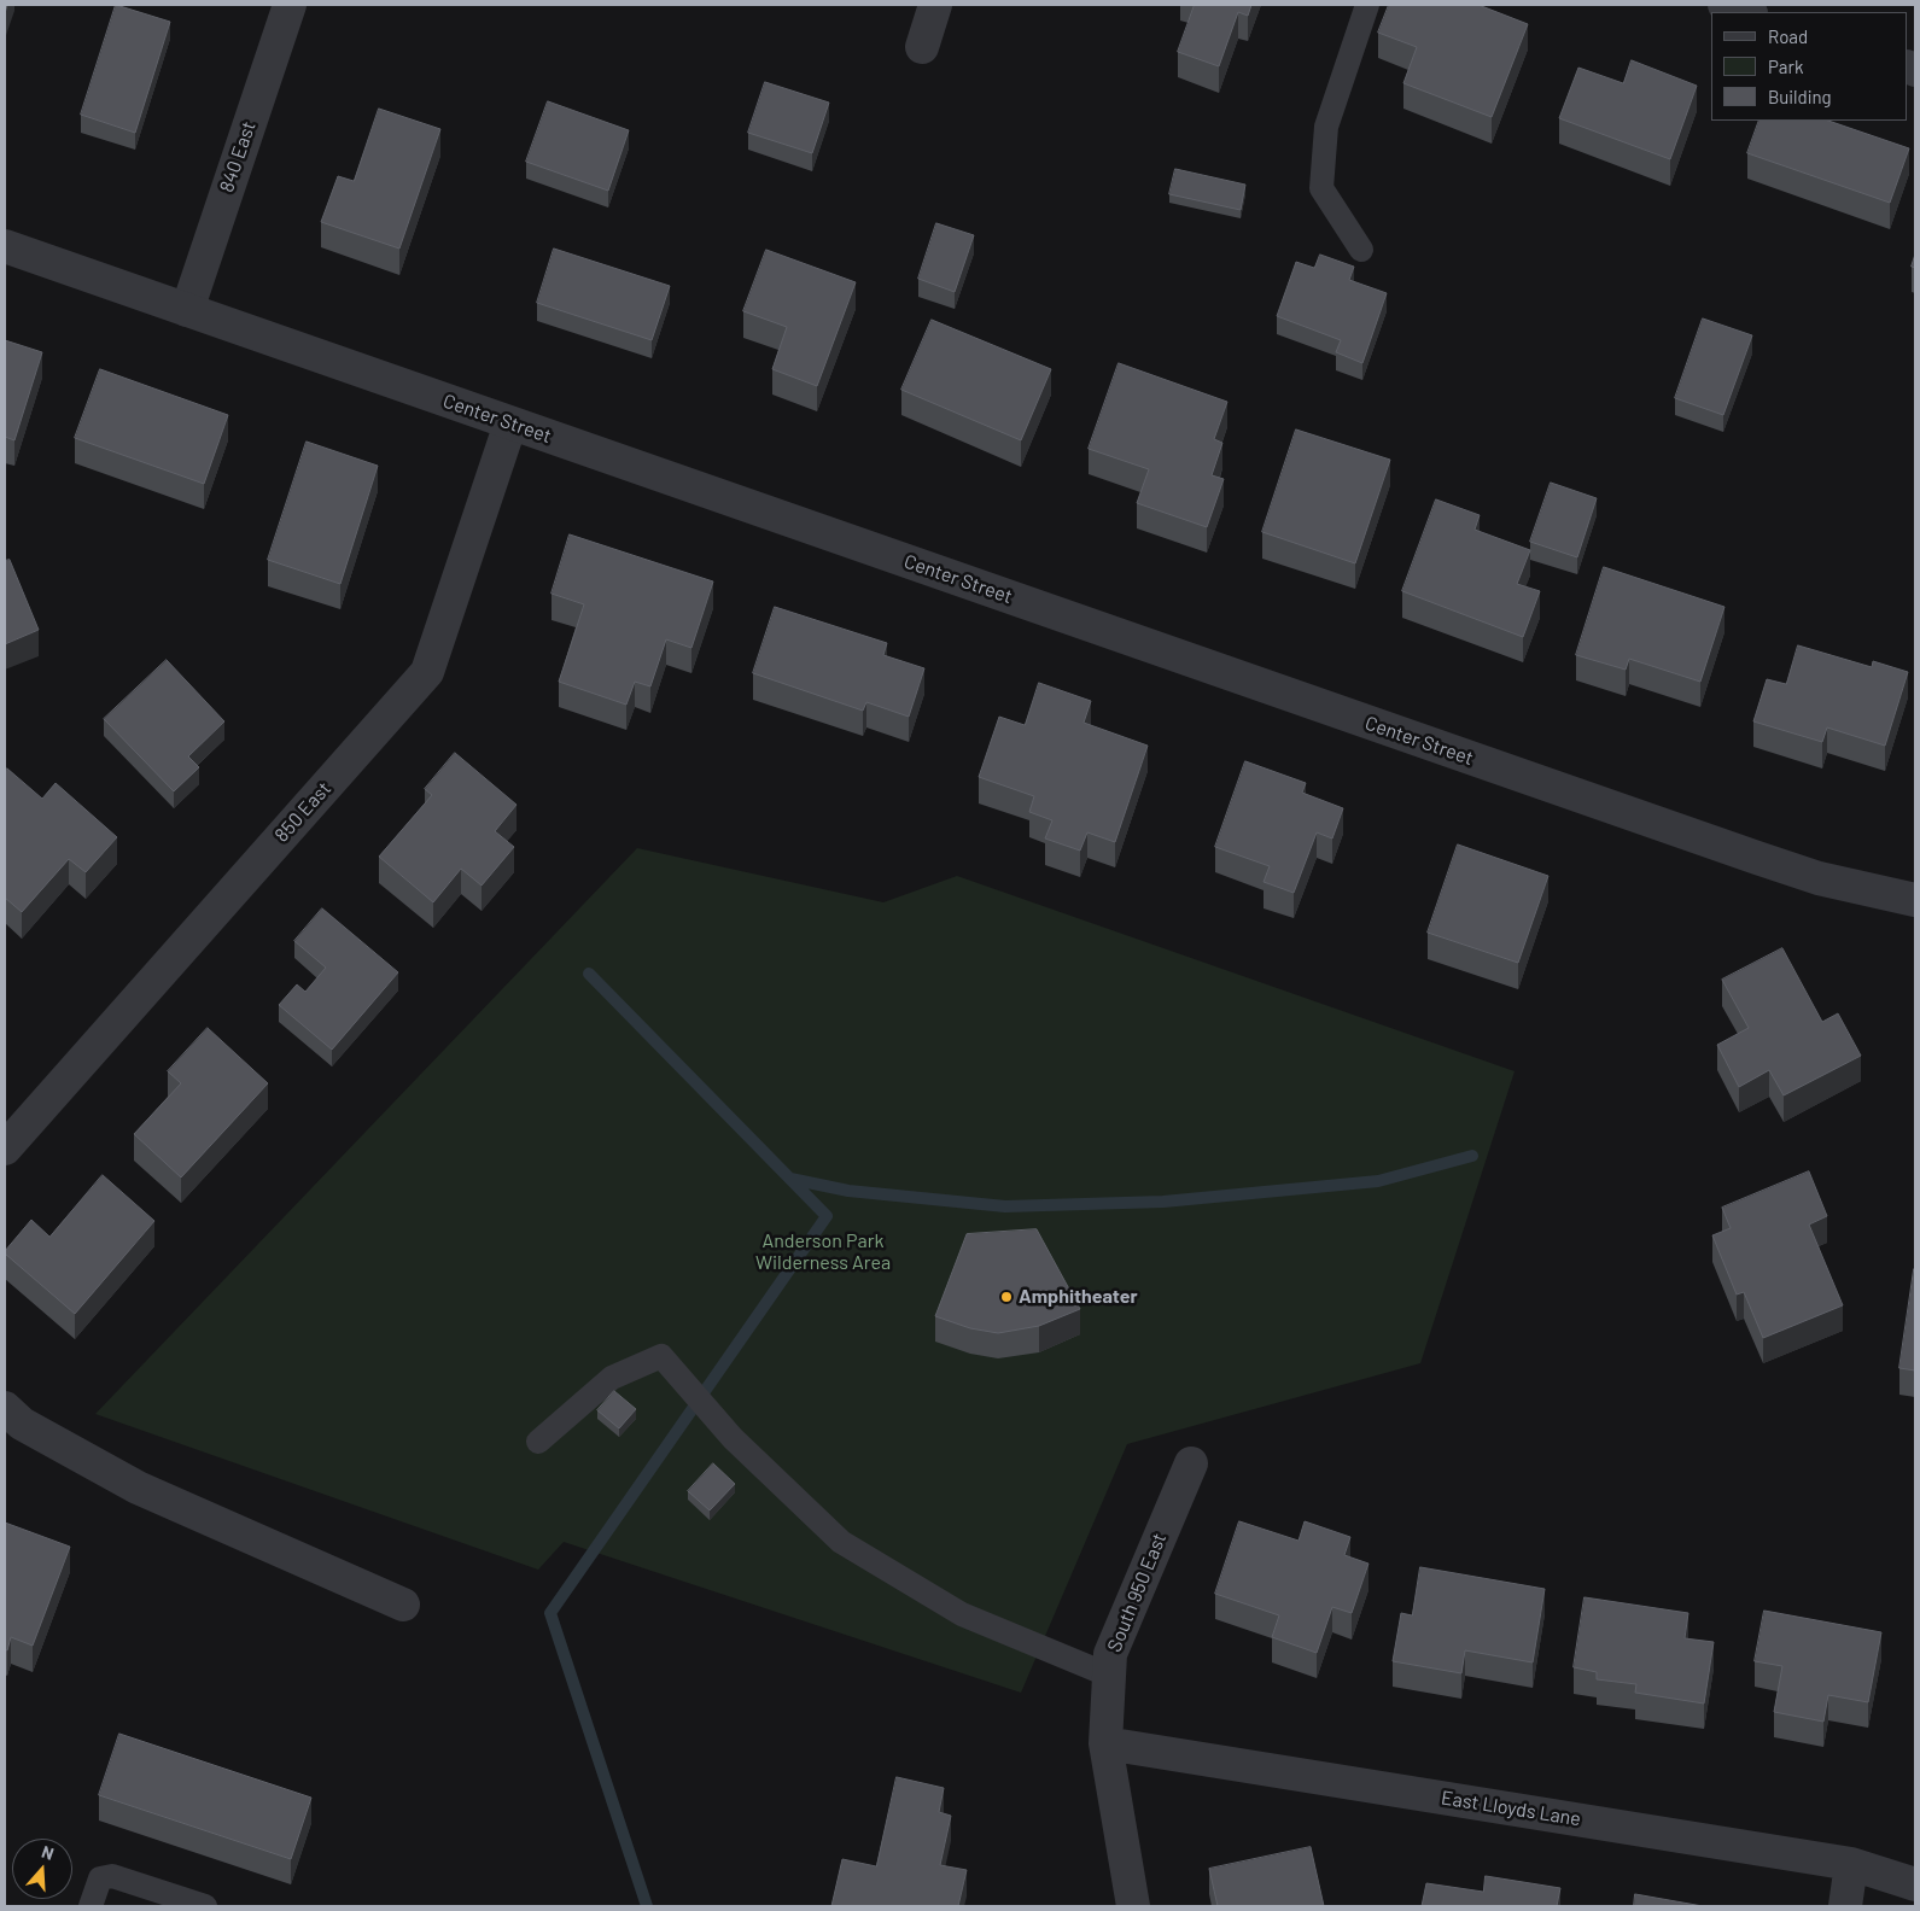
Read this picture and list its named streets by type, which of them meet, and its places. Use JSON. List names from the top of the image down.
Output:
{
  "streets": {
    "street": [
      "840 East",
      "Center Street",
      "850 East",
      "South 950 East",
      "East Lloyds Lane"
    ]
  },
  "crossings": [
    ["840 East", "Center Street"],
    ["Center Street", "850 East"],
    ["South 950 East", "East Lloyds Lane"]
  ],
  "parks": ["Anderson Park Wilderness Area"],
  "places": ["Amphitheater"],
  "legend": ["Road", "Park", "Building"],
  "north": "top"
}
